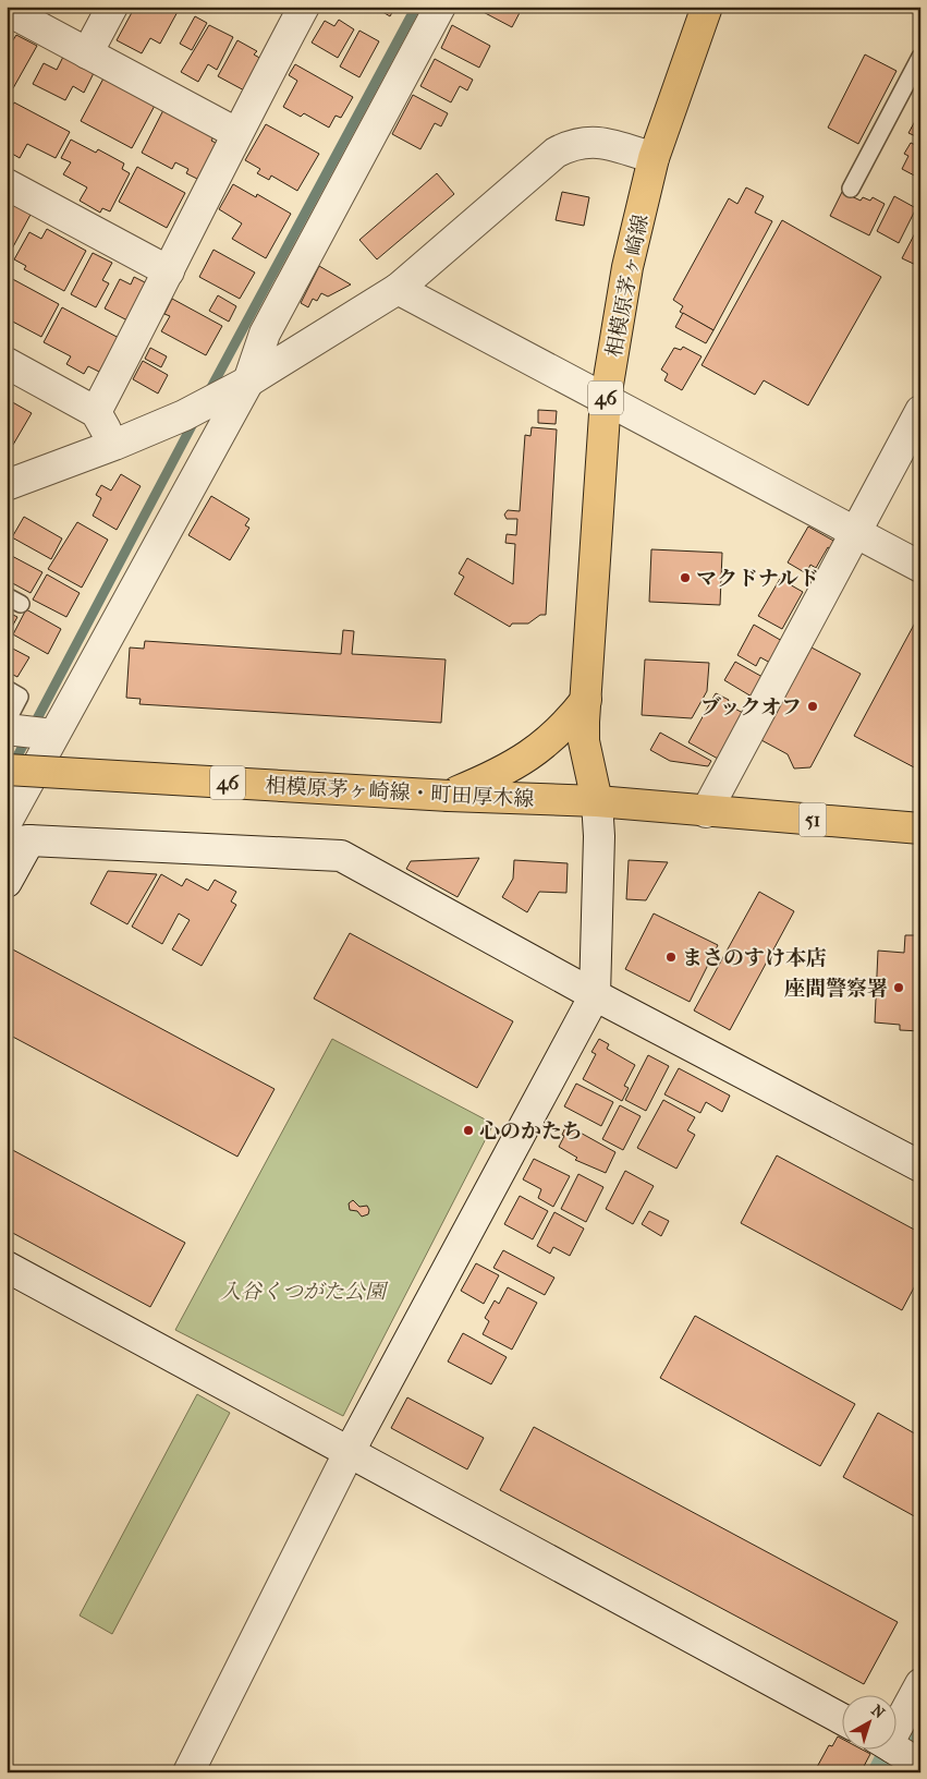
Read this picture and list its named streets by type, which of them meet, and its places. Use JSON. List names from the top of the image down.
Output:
{
  "streets": {
    "main road": [
      "相模原茅ヶ崎線",
      "46",
      "相模原茅ヶ崎線・町田厚木線",
      "51"
    ]
  },
  "crossings": [
    ["相模原茅ヶ崎線", "相模原茅ヶ崎線・町田厚木線"],
    ["相模原茅ヶ崎線", "51"],
    ["相模原茅ヶ崎線・町田厚木線", "51"]
  ],
  "parks": ["入谷くつがた公園"],
  "places": [
    "マクドナルド",
    "ブックオフ",
    "まさのすけ本店",
    "座間警察署",
    "心のかたち"
  ],
  "north": "top right"
}
